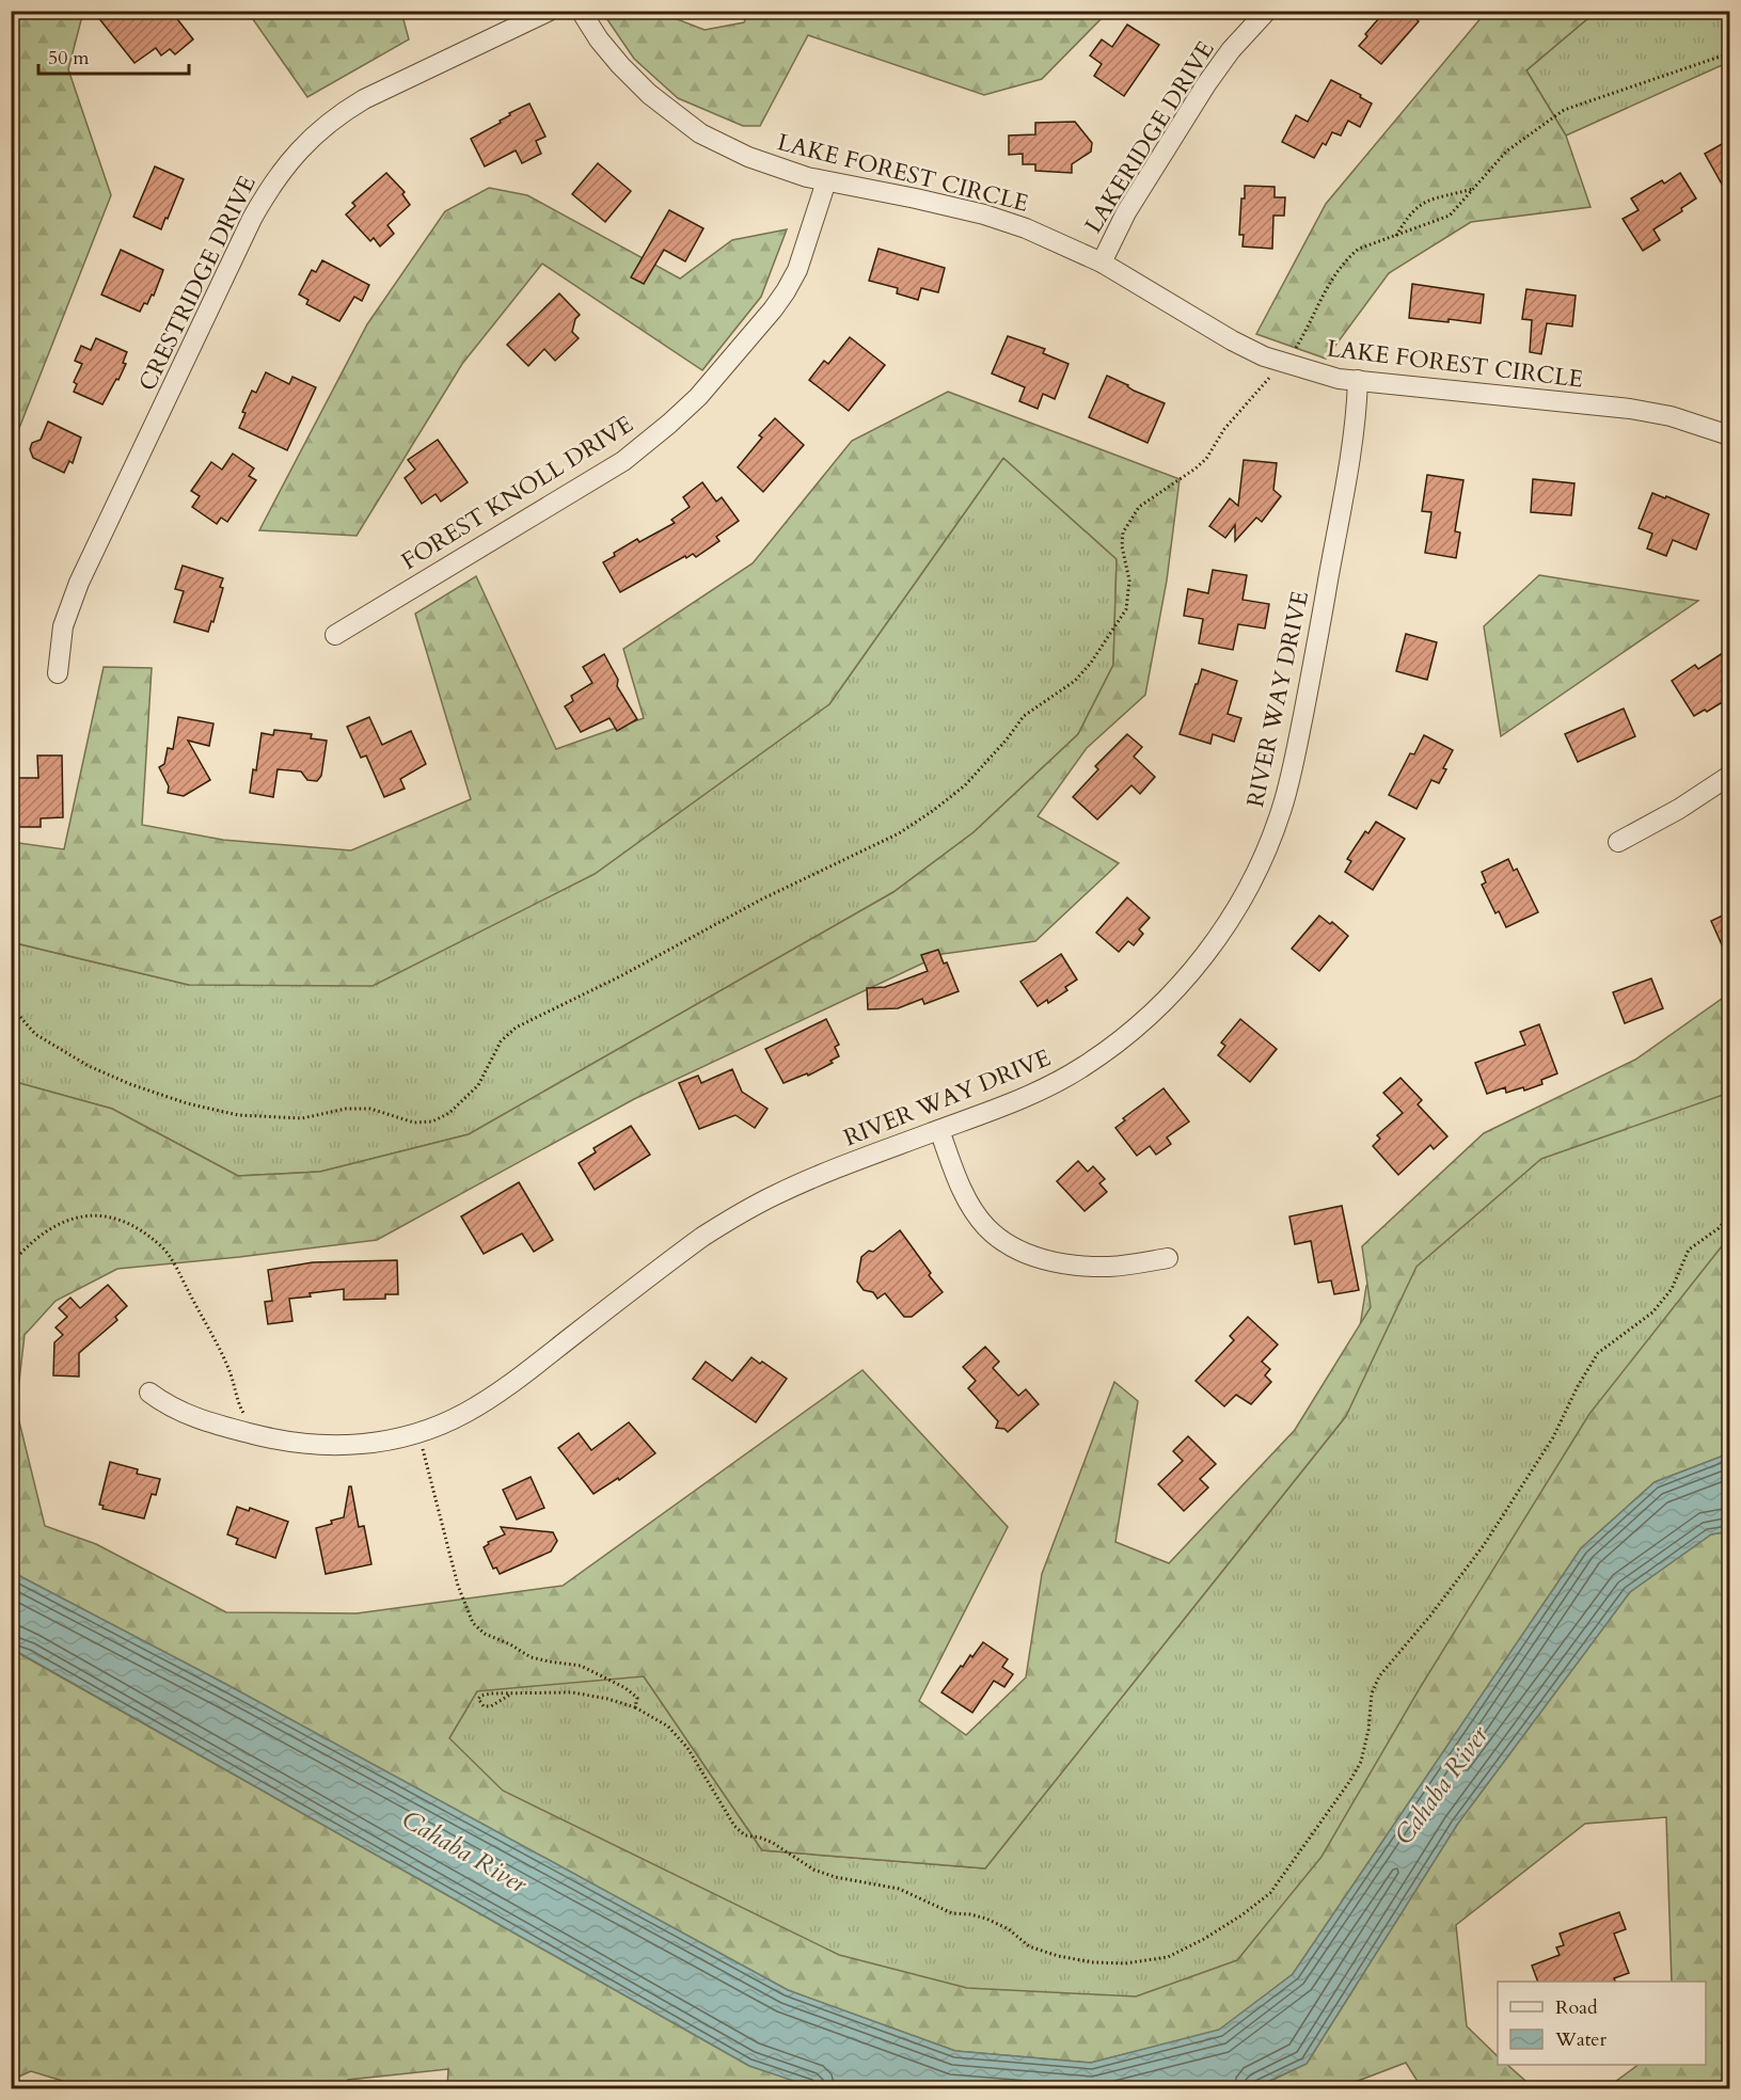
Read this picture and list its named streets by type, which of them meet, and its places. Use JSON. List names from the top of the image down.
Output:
{
  "streets": {
    "street": [
      "LAKERIDGE DRIVE",
      "LAKE FOREST CIRCLE",
      "CRESTRIDGE DRIVE",
      "FOREST KNOLL DRIVE",
      "RIVER WAY DRIVE"
    ]
  },
  "crossings": [
    ["LAKERIDGE DRIVE", "LAKE FOREST CIRCLE"],
    ["LAKE FOREST CIRCLE", "FOREST KNOLL DRIVE"],
    ["LAKE FOREST CIRCLE", "RIVER WAY DRIVE"]
  ],
  "water": ["Cahaba River"],
  "legend": ["Road", "Water"],
  "scale_bar": "50 m"
}
